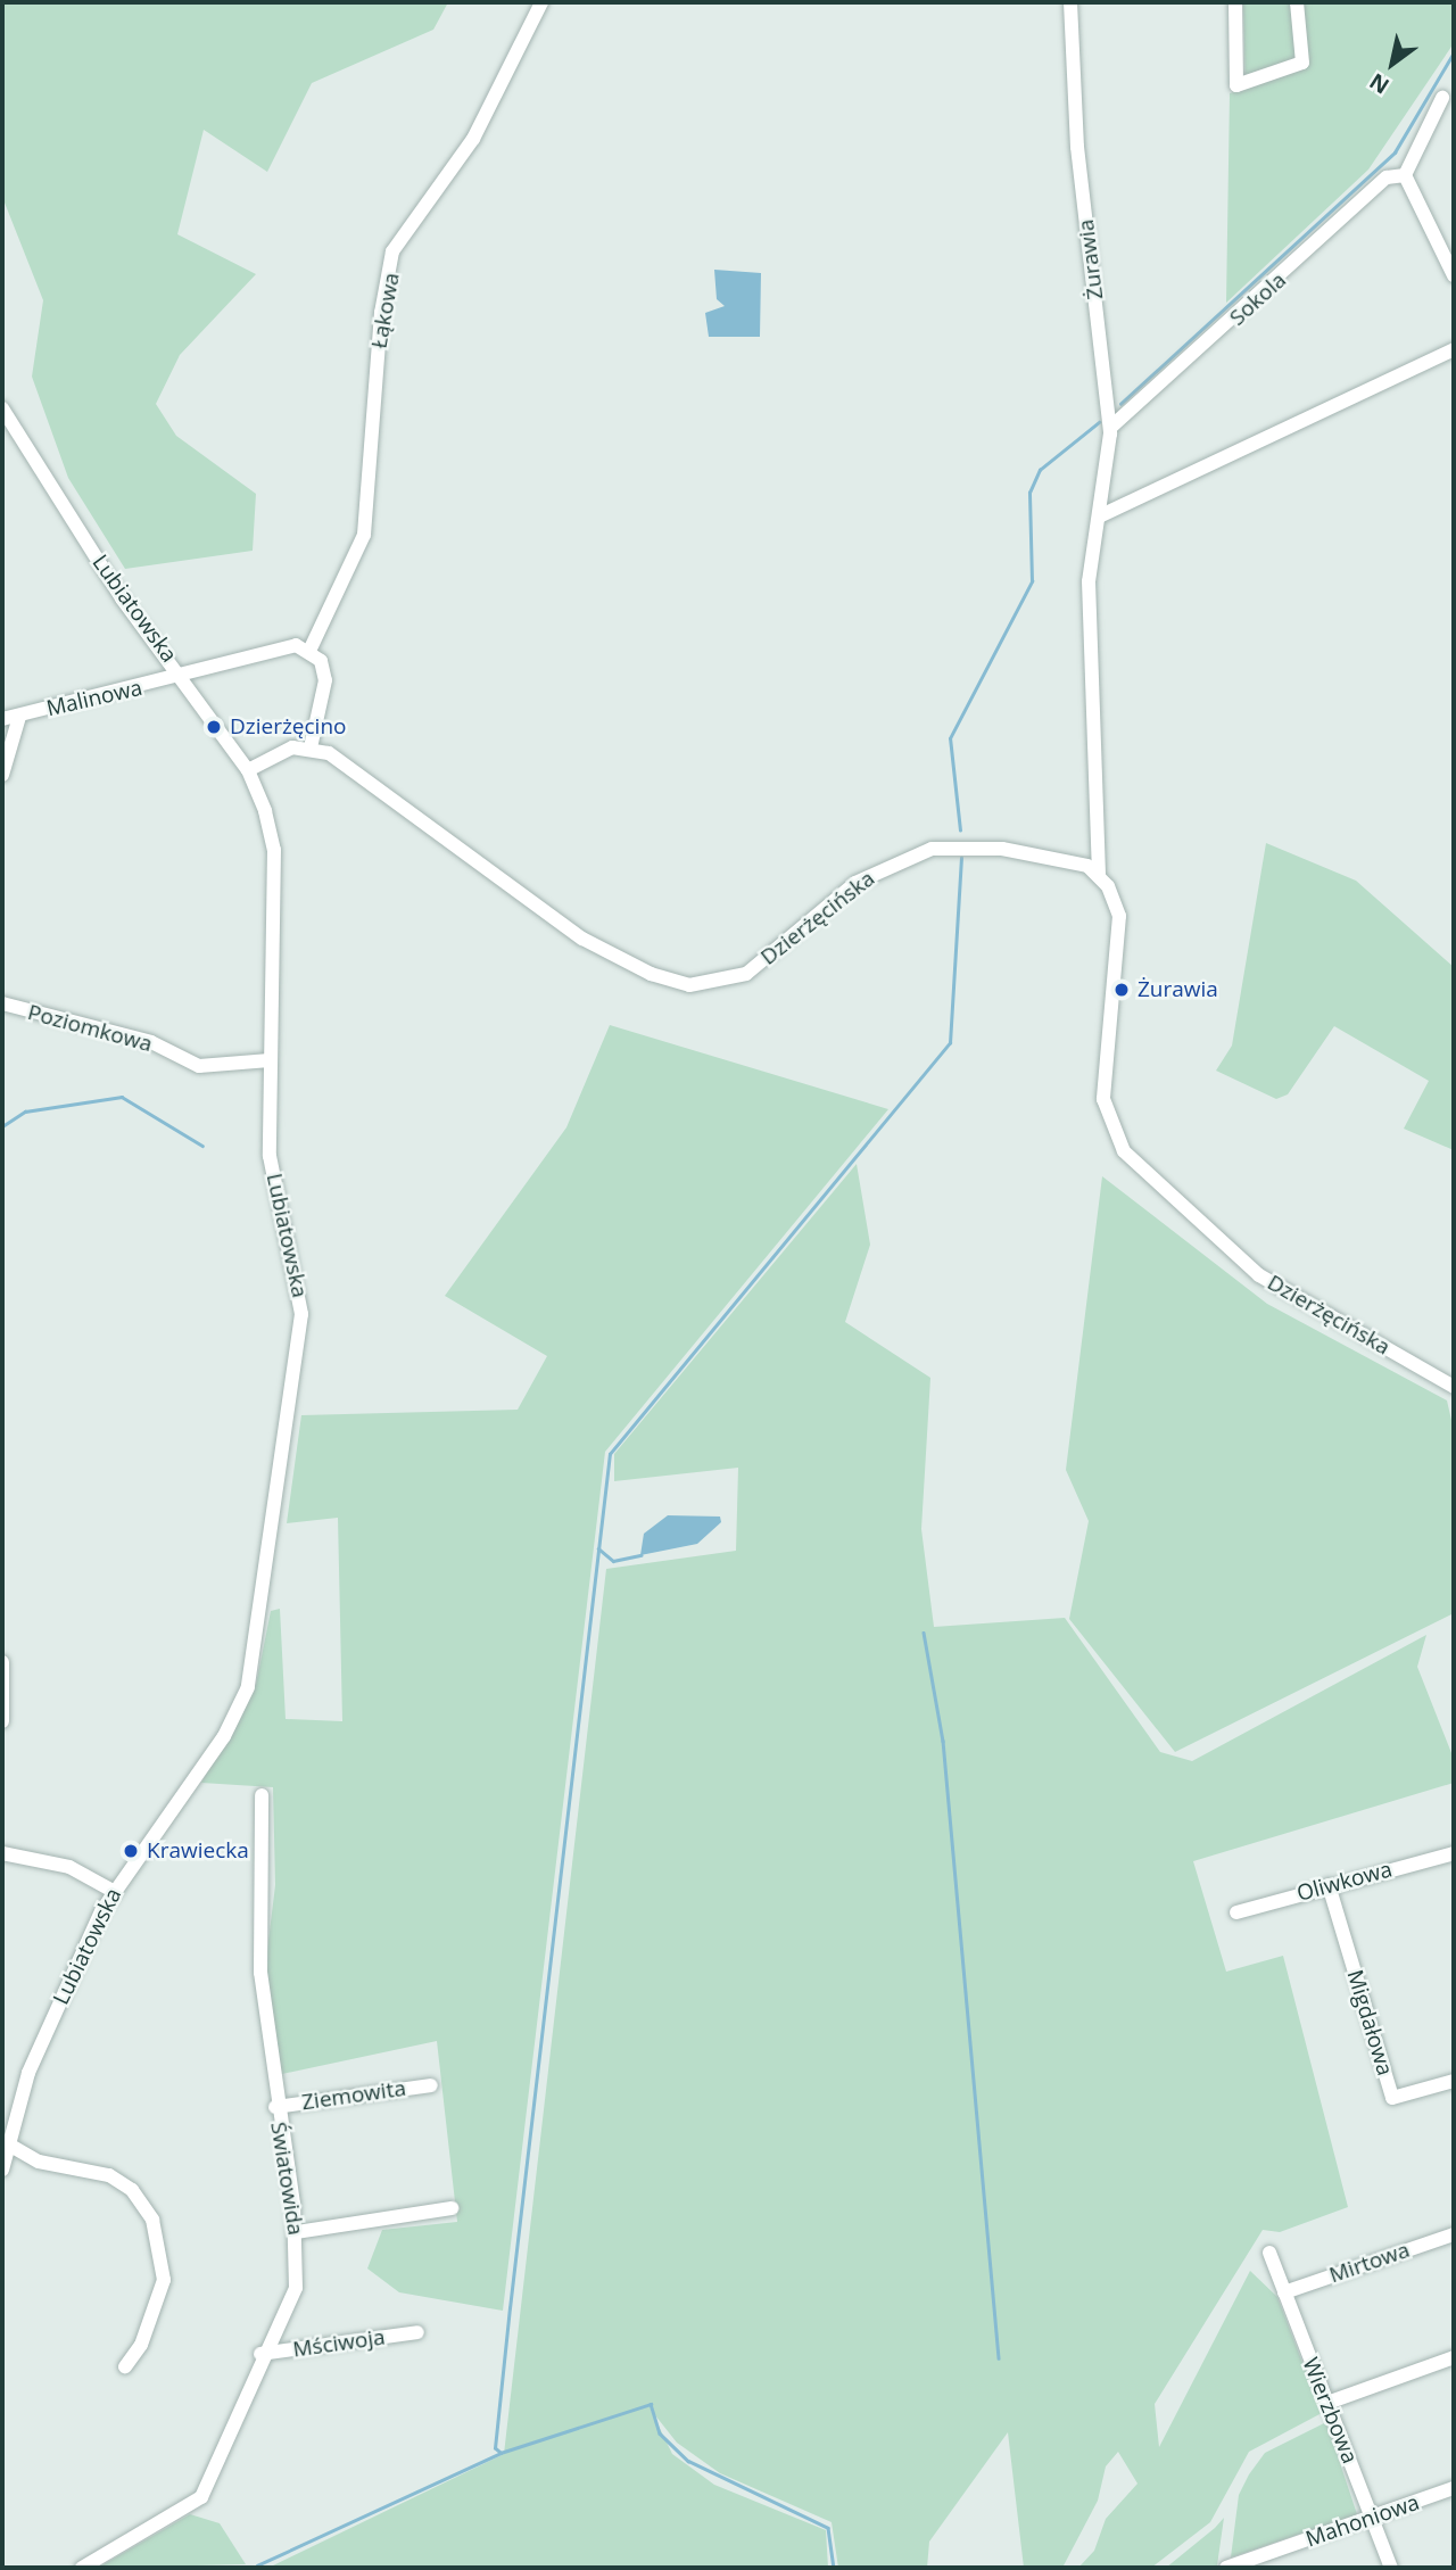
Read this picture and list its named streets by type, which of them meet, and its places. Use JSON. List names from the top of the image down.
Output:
{
  "streets": {
    "street": [
      "Żurawia",
      "Sokola",
      "Łąkowa",
      "Lubiatowska",
      "Malinowa",
      "Dzierżęcińska",
      "Poziomkowa",
      "Oliwkowa",
      "Migdałowa",
      "Ziemowita",
      "Światowida",
      "Mirtowa",
      "Mściwoja",
      "Wierzbowa",
      "Mahoniowa"
    ]
  },
  "crossings": [
    ["Żurawia", "Sokola"],
    ["Żurawia", "Dzierżęcińska"],
    ["Lubiatowska", "Malinowa"],
    ["Lubiatowska", "Poziomkowa"],
    ["Oliwkowa", "Migdałowa"],
    ["Ziemowita", "Światowida"],
    ["Światowida", "Mściwoja"],
    ["Mirtowa", "Wierzbowa"],
    ["Wierzbowa", "Mahoniowa"]
  ],
  "places": ["Dzierżęcino", "Żurawia", "Krawiecka"],
  "north": "bottom left"
}
